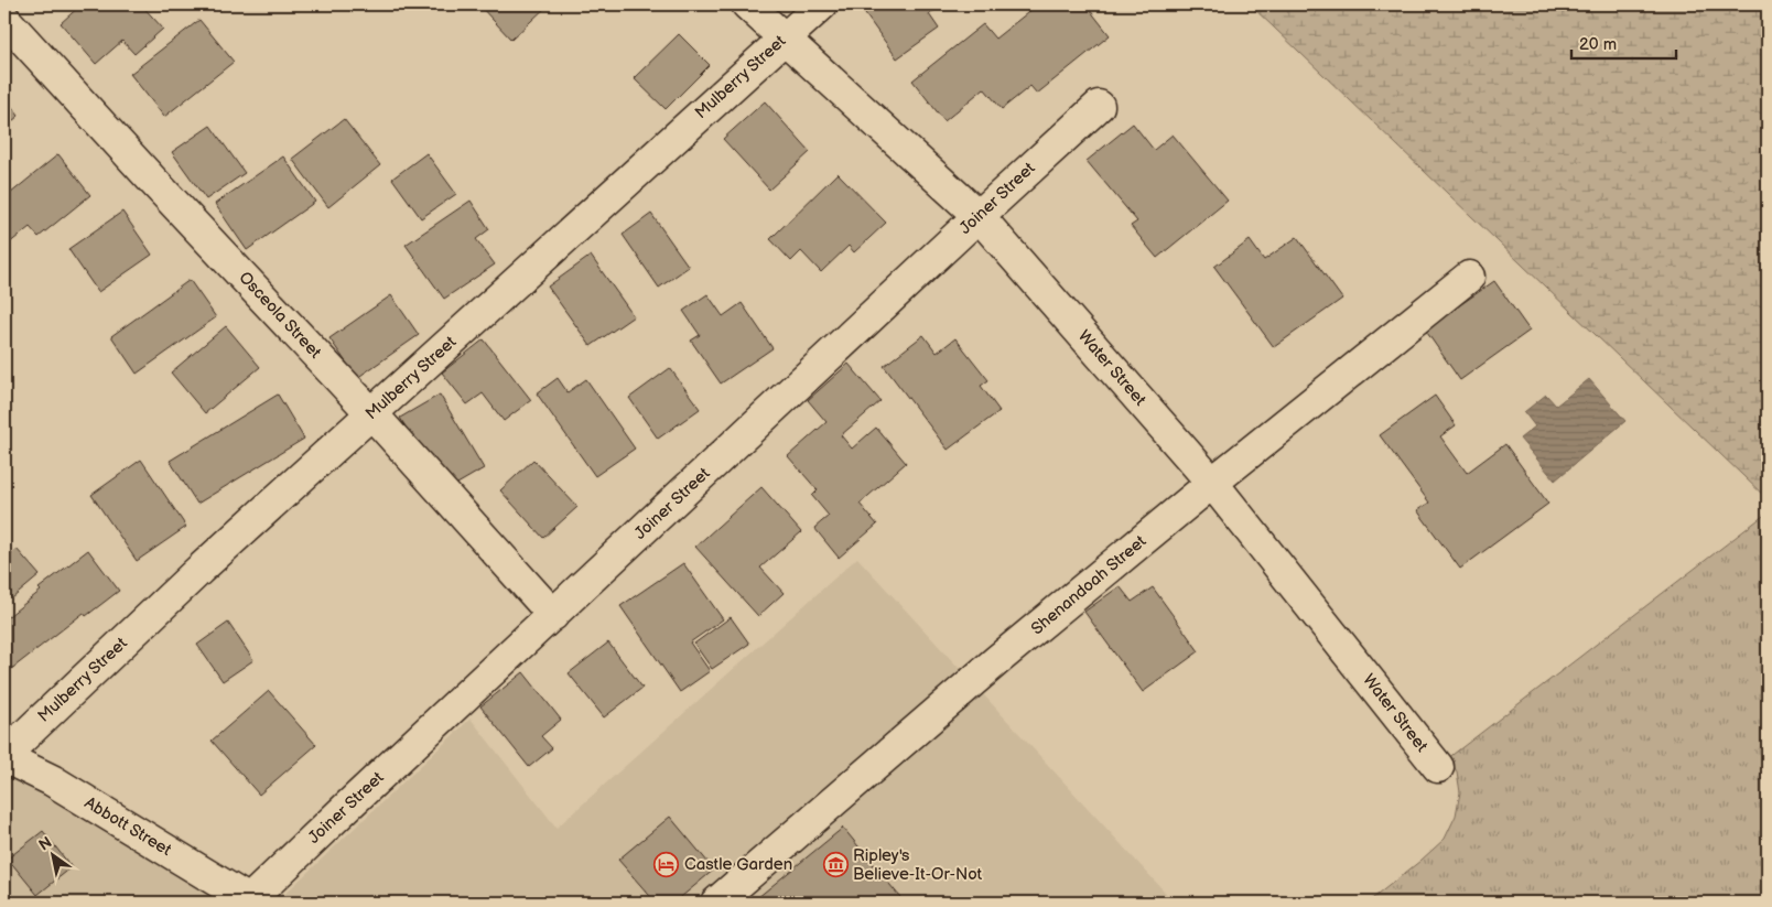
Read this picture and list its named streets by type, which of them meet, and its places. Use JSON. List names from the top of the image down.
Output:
{
  "streets": {
    "street": [
      "Mulberry Street",
      "Joiner Street",
      "Osceola Street",
      "Water Street",
      "Shenandoah Street",
      "Abbott Street"
    ]
  },
  "crossings": [
    ["Mulberry Street", "Osceola Street"],
    ["Mulberry Street", "Water Street"],
    ["Mulberry Street", "Abbott Street"],
    ["Joiner Street", "Osceola Street"],
    ["Joiner Street", "Water Street"],
    ["Joiner Street", "Abbott Street"],
    ["Water Street", "Shenandoah Street"]
  ],
  "places": {
    "hotel": ["Castle Garden"],
    "museum": ["Ripley's Believe-It-Or-Not"]
  },
  "scale_bar": "20 m",
  "north": "top left"
}
